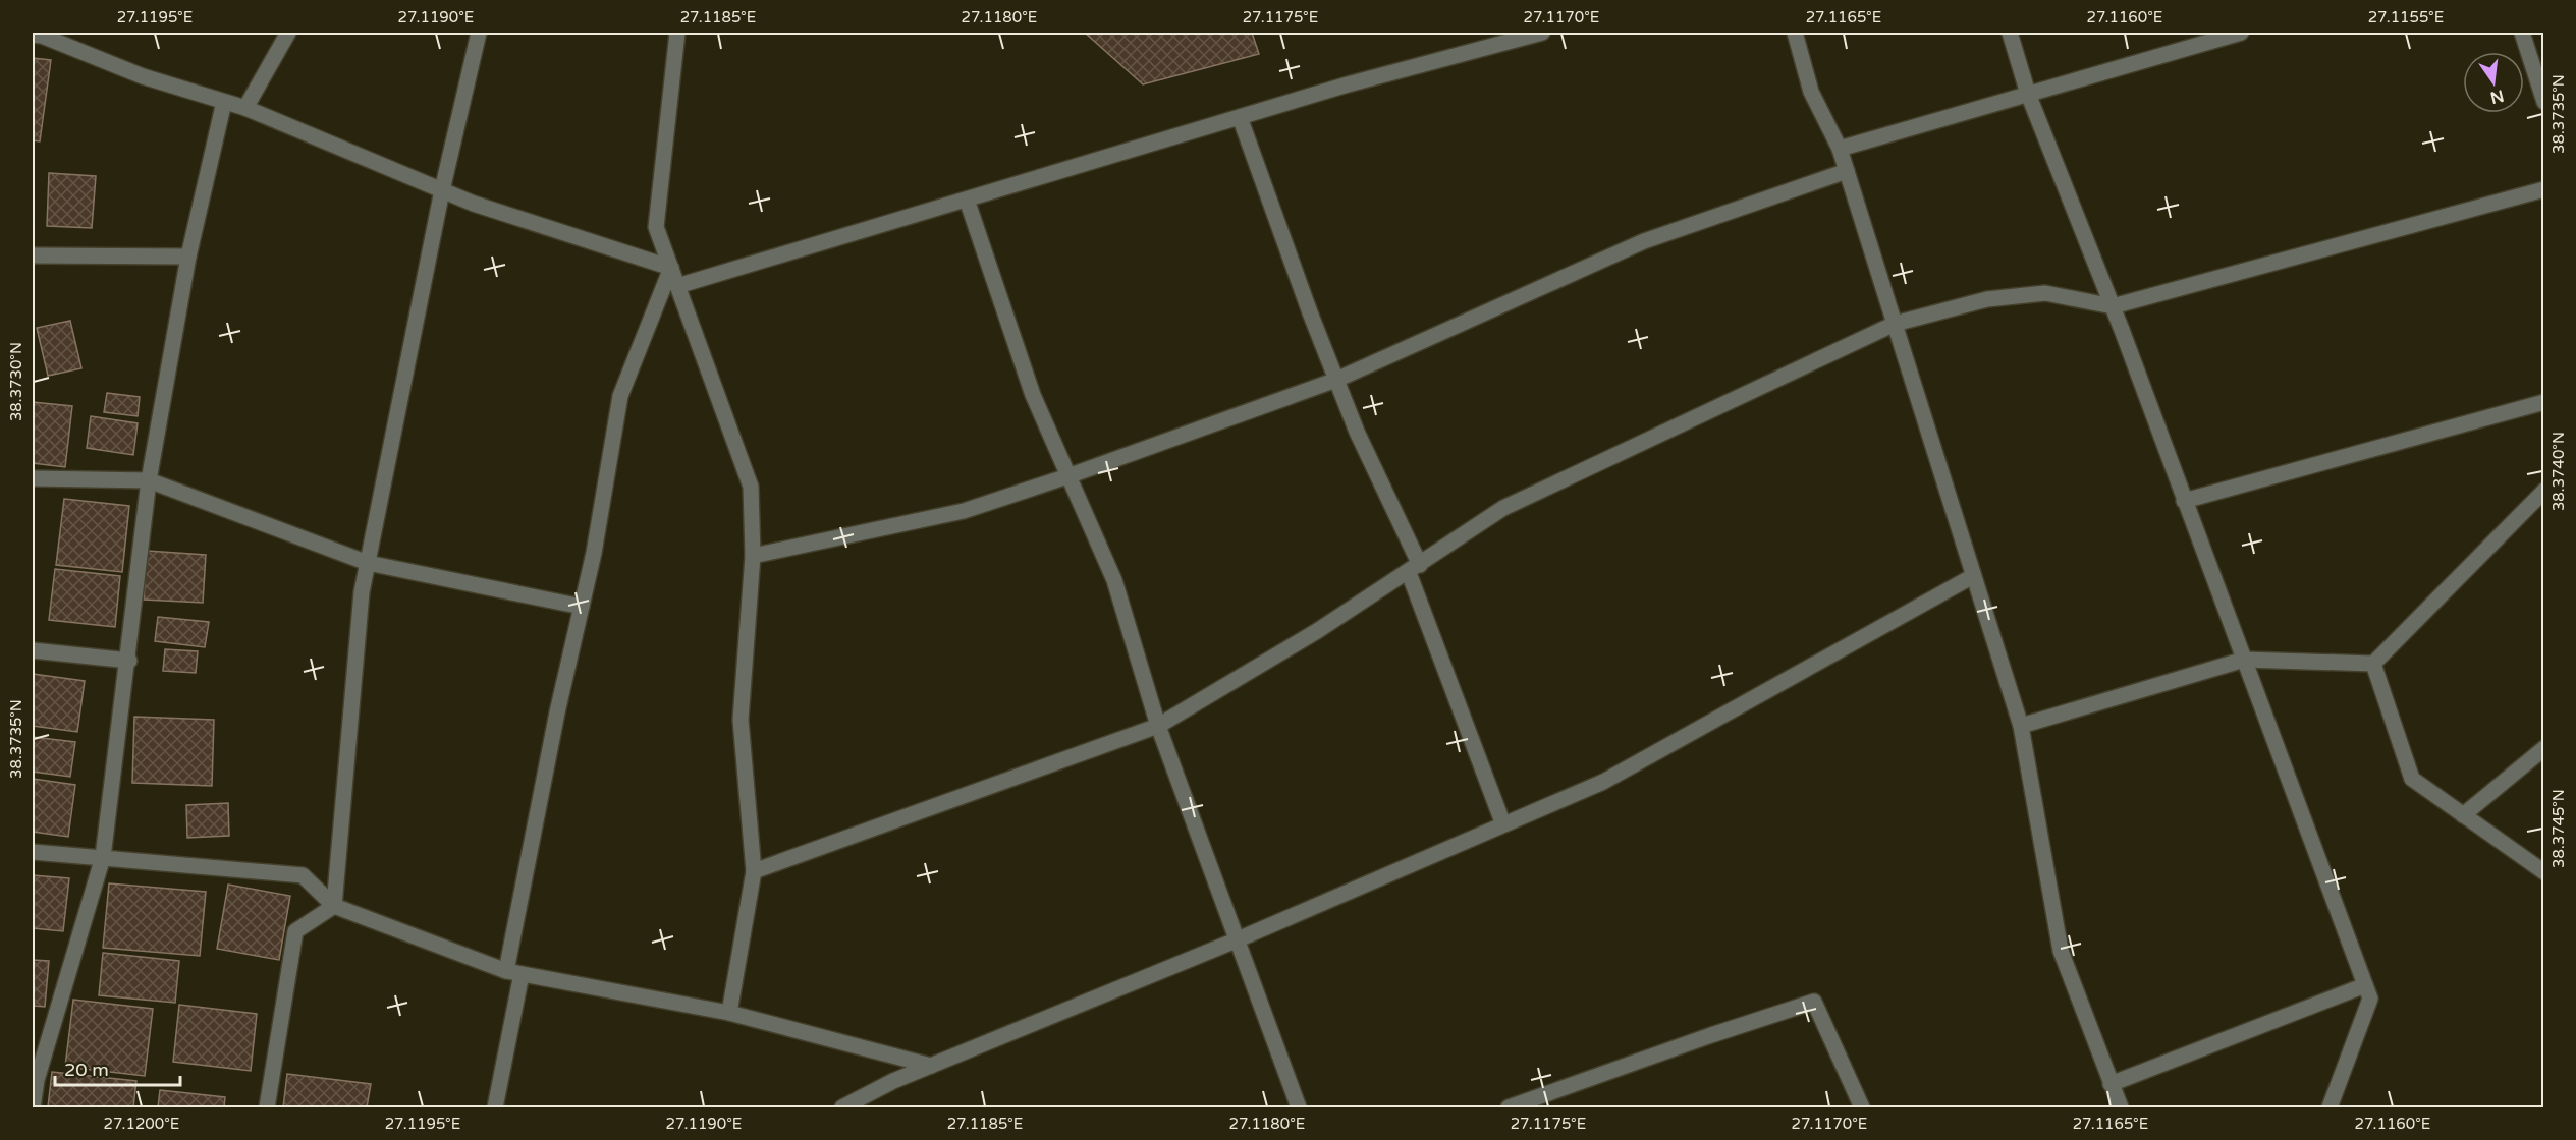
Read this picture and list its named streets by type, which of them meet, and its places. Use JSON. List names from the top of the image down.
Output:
{
  "scale_bar": "20 m",
  "north": "bottom",
  "coordinates": [
    "27.1195°E",
    "27.1190°E",
    "27.1185°E",
    "27.1180°E",
    "27.1175°E",
    "27.1170°E",
    "27.1165°E",
    "27.1160°E",
    "27.1155°E",
    "38.3735°N",
    "38.3730°N",
    "38.3740°N",
    "38.3745°N",
    "27.1200°E"
  ]
}
